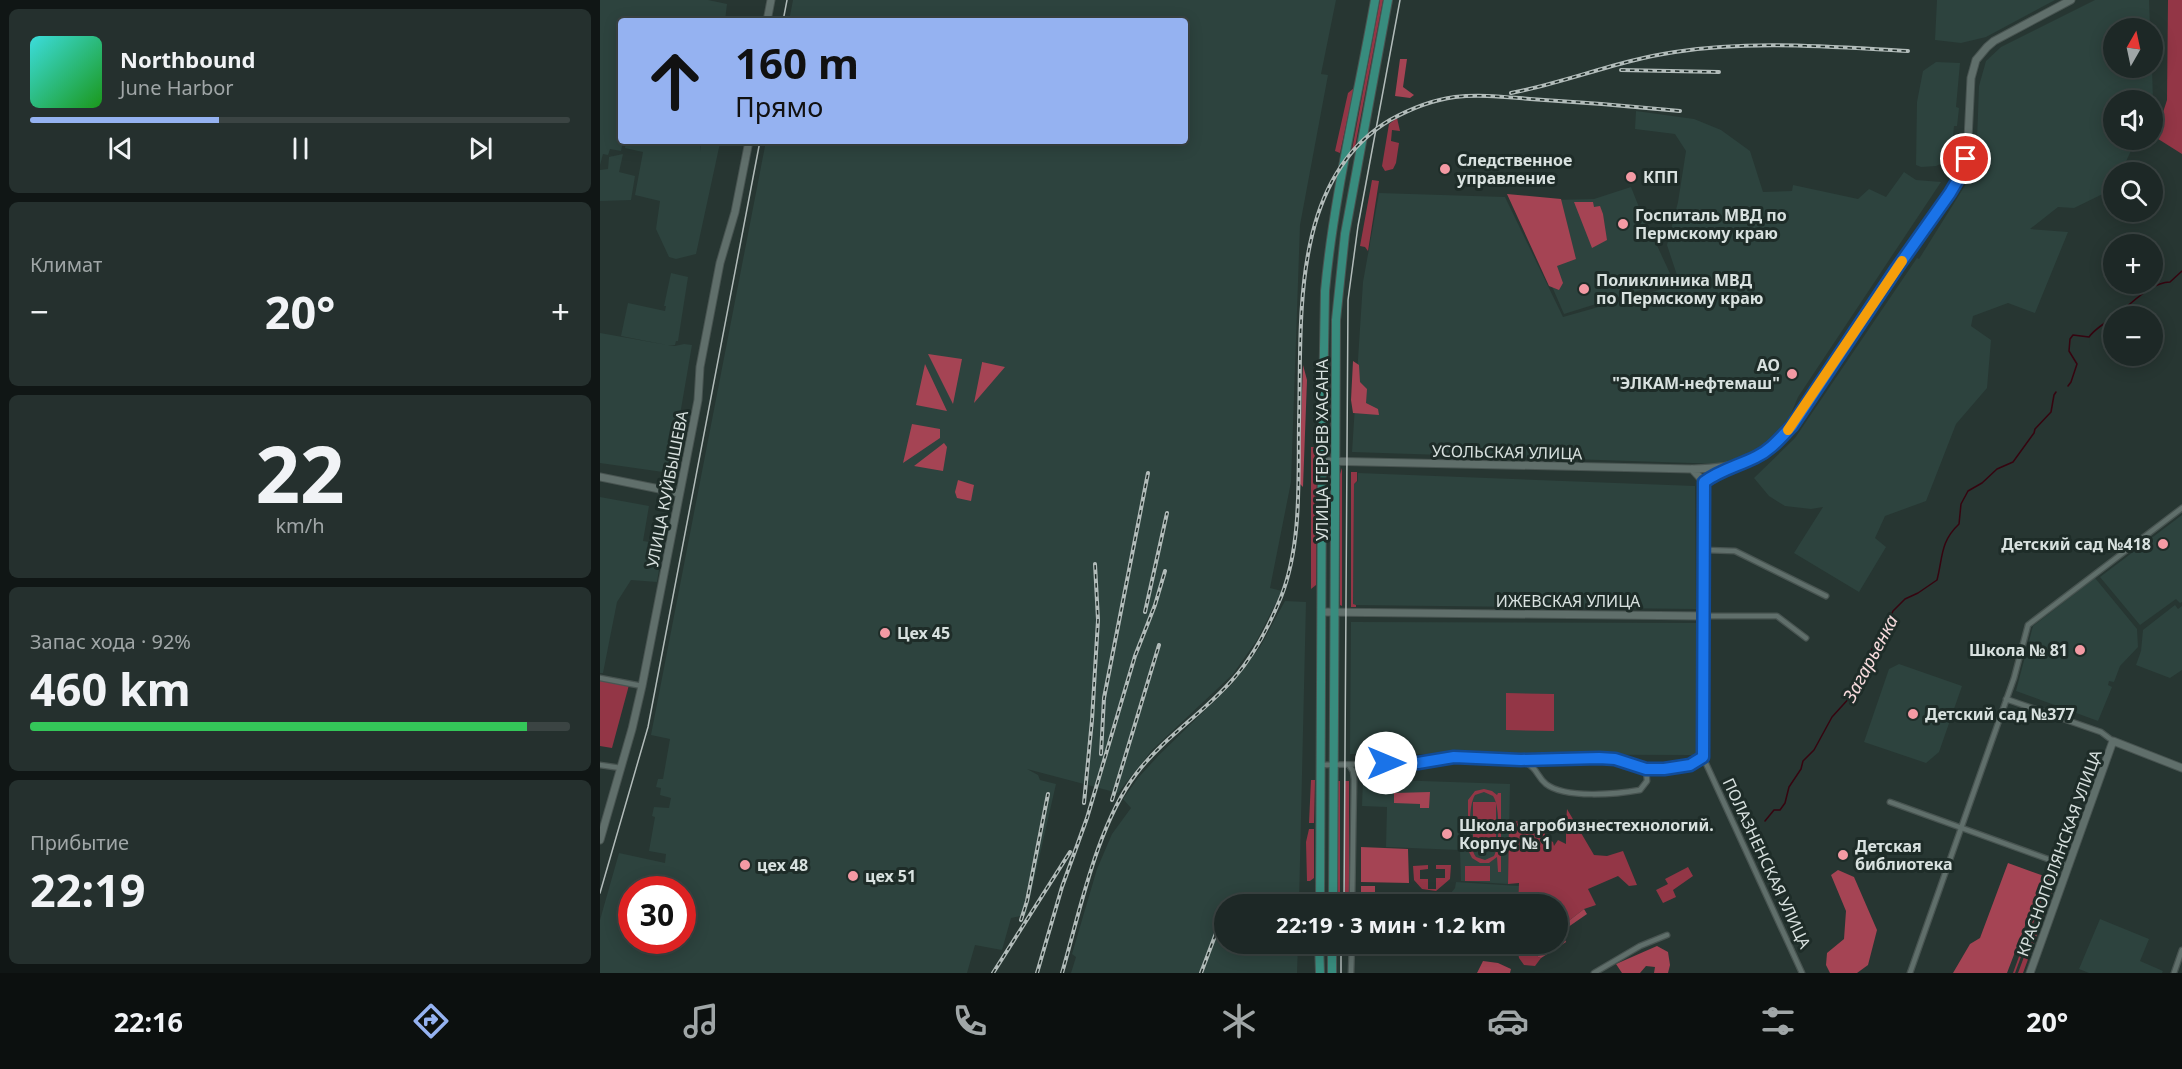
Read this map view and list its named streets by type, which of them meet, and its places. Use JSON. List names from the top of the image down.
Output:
{
  "streets": {
    "main road": ["УЛИЦА ГЕРОЕВ ХАСАНА"],
    "street": [
      "УСОЛЬСКАЯ УЛИЦА",
      "УЛИЦА КУЙБЫШЕВА",
      "ИЖЕВСКАЯ УЛИЦА",
      "КРАСНОПОЛЯНСКАЯ УЛИЦА",
      "ПОЛАЗНЕНСКАЯ УЛИЦА"
    ]
  },
  "crossings": [
    ["УЛИЦА ГЕРОЕВ ХАСАНА", "УСОЛЬСКАЯ УЛИЦА"],
    ["УЛИЦА ГЕРОЕВ ХАСАНА", "ИЖЕВСКАЯ УЛИЦА"],
    ["ИЖЕВСКАЯ УЛИЦА", "ПОЛАЗНЕНСКАЯ УЛИЦА"]
  ],
  "water": ["Загарьенка"],
  "places": [
    "Следственное управление",
    "КПП",
    "Госпиталь МВД по Пермскому краю",
    "Поликлиника МВД по Пермскому краю",
    "АО \"ЭЛКАМ-нефтемаш\"",
    "Детский сад №418",
    "Цех 45",
    "Школа № 81",
    "Детский сад №377",
    "Школа агробизнестехнологий. Корпус № 1",
    "Детская библиотека",
    "цех 48",
    "цех 51"
  ],
  "north": "top",
  "page": {
    "map_buttons": ["+", "−"],
    "turn": ["160 m", "Прямо"],
    "song": ["Northbound", "June Harbor"],
    "tile": [
      "Климат",
      ["22", "km/h"],
      ["Запас хода · 92%", "460 km"],
      ["Прибытие", "22:19"]
    ],
    "heat": ["−", "20°", "+"],
    "limit": "30",
    "trip": "22:19 · 3 мин · 1.2 km",
    "tabs": ["22:16", "20°"]
  }
}
